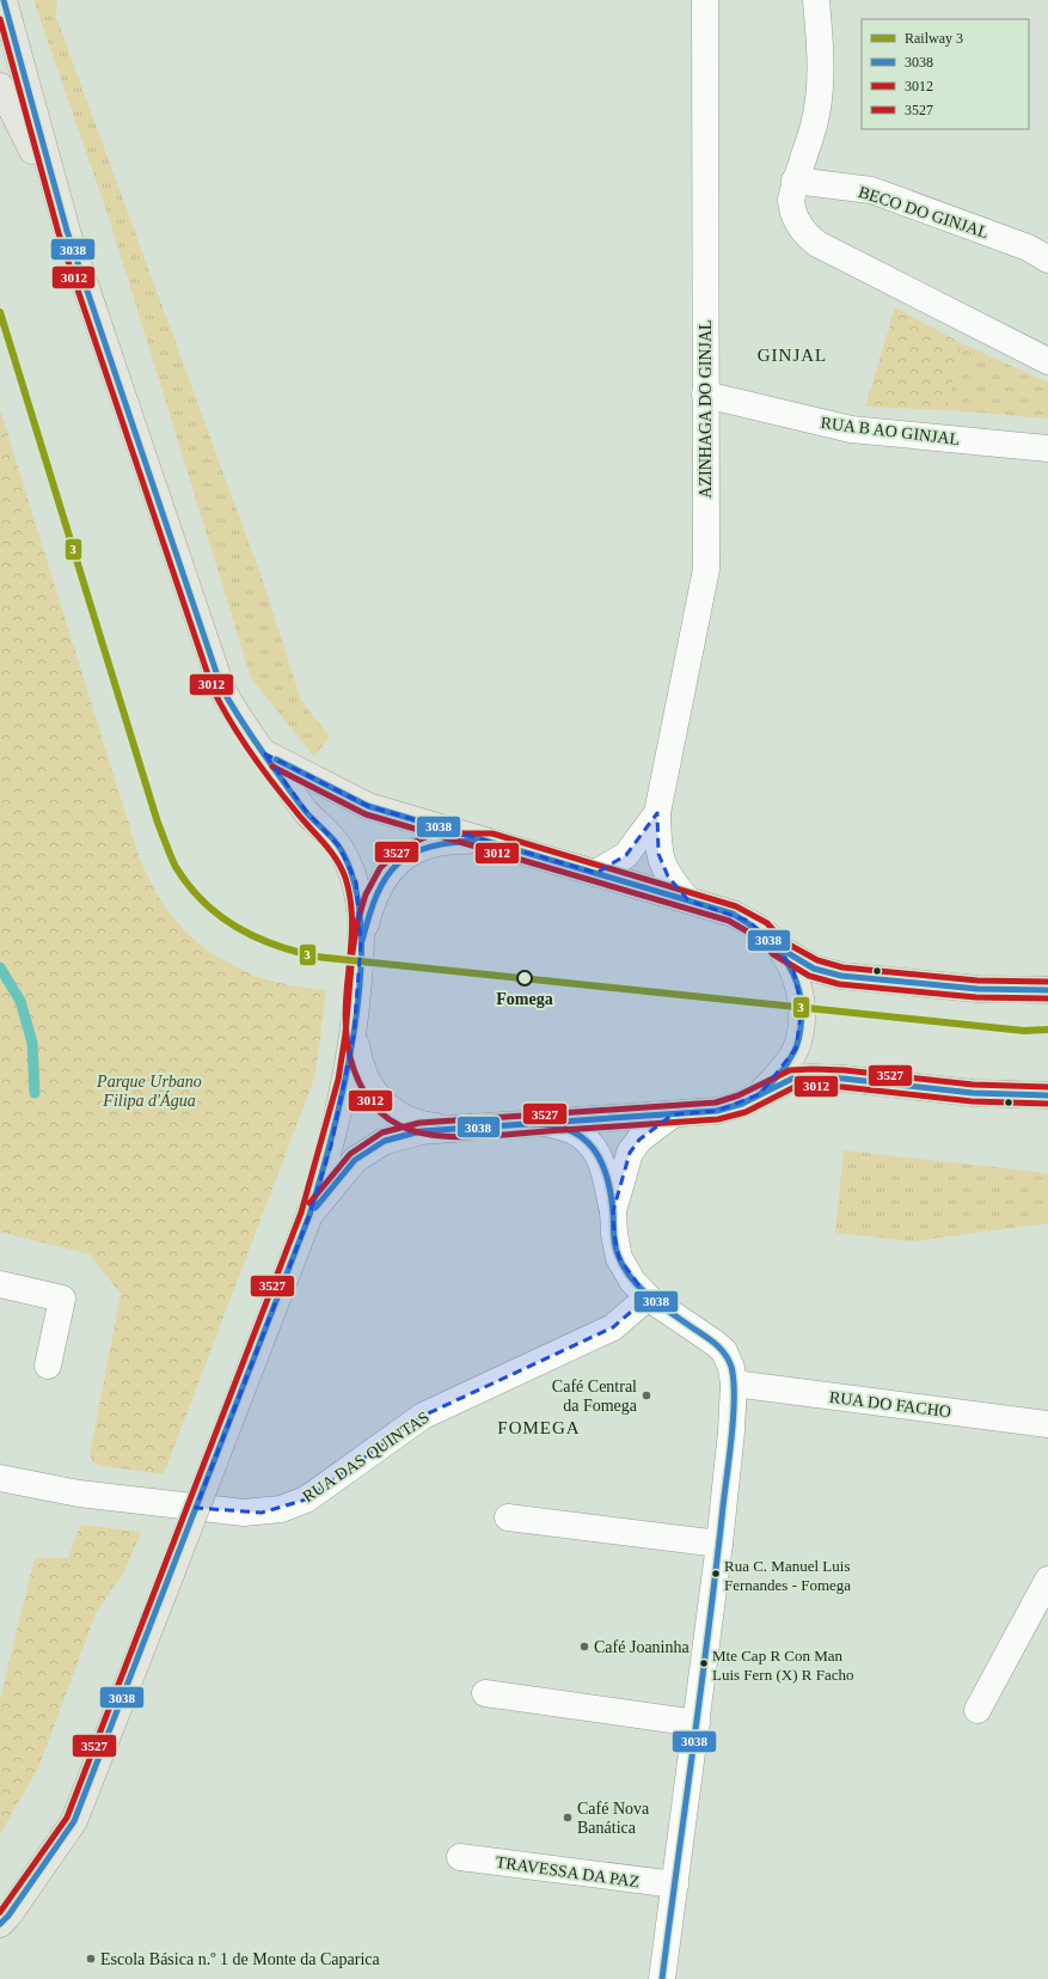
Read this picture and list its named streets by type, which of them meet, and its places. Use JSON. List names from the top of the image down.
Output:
{
  "streets": {
    "street": [
      "BECO DO GINJAL",
      "AZINHAGA DO GINJAL",
      "RUA B AO GINJAL",
      "RUA DO FACHO",
      "RUA DAS QUINTAS",
      "TRAVESSA DA PAZ"
    ]
  },
  "crossings": [
    ["AZINHAGA DO GINJAL", "RUA B AO GINJAL"]
  ],
  "districts": ["GINJAL", "FOMEGA"],
  "parks": ["Parque Urbano Filipa d'Água"],
  "places": [
    "Fomega",
    "Café Central da Fomega",
    "Rua C. Manuel Luis Fernandes - Fomega",
    "Café Joaninha",
    "Mte Cap R Con Man Luis Fern (X) R Facho",
    "Café Nova Banática",
    "Escola Básica n.º 1 de Monte da Caparica"
  ],
  "lines": [
    "transit line 3038",
    "transit line 3012",
    "rail line 3",
    "transit line 3527"
  ],
  "legend": [
    "Railway 3",
    "3038",
    "3012",
    "3527"
  ]
}
